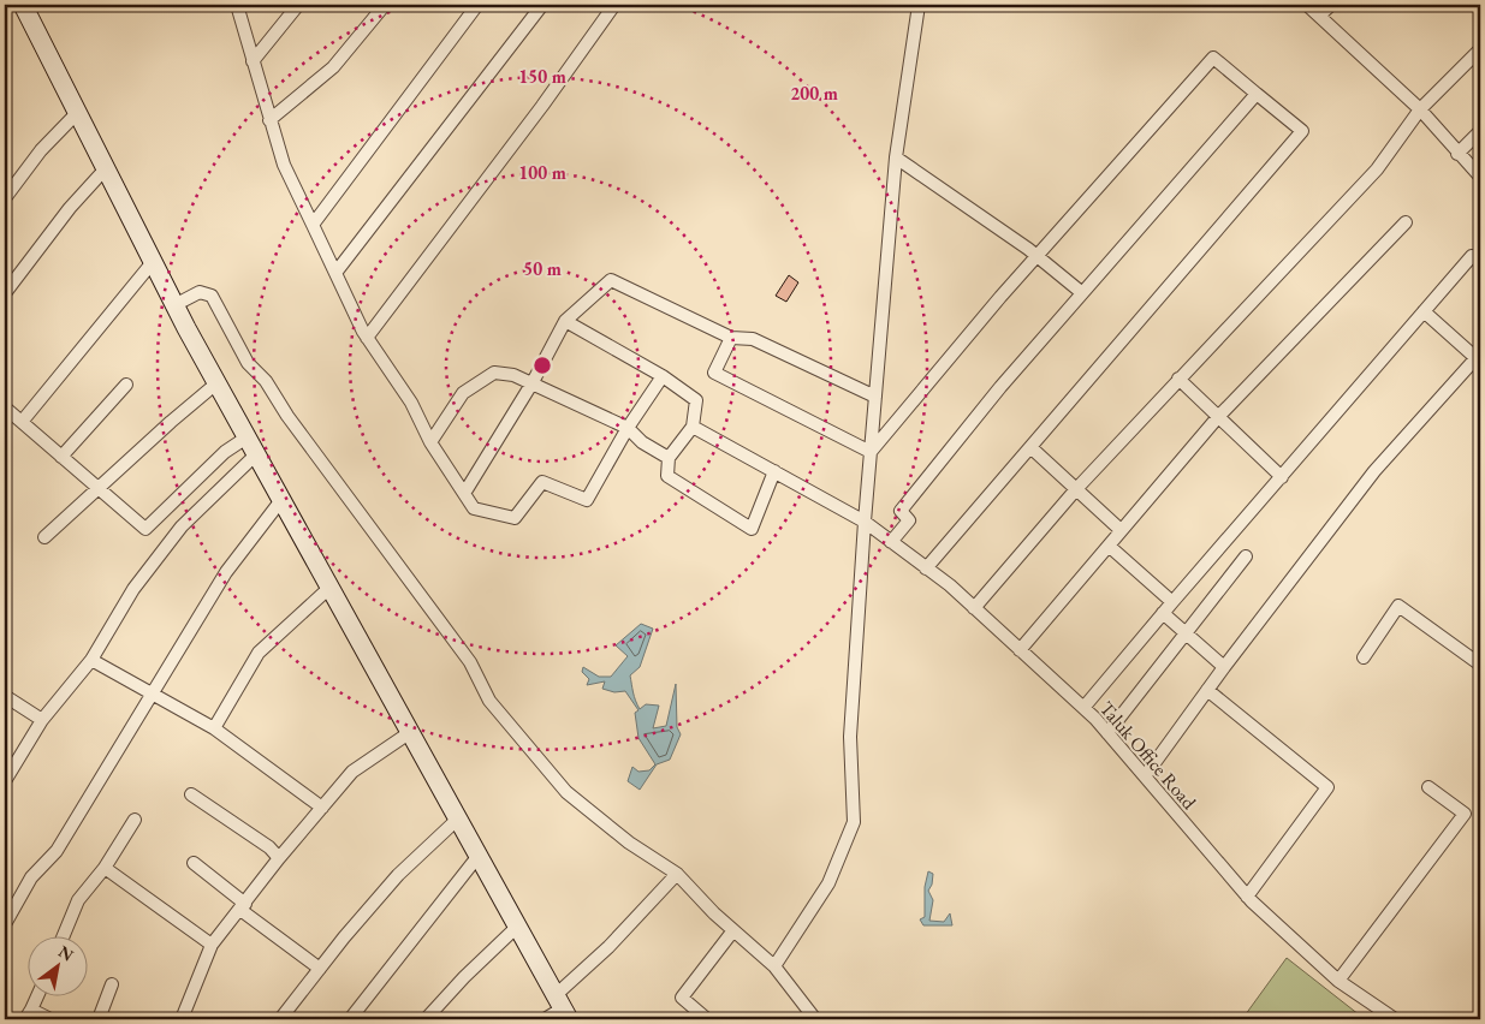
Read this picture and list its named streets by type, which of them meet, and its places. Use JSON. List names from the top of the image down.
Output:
{
  "streets": {
    "street": ["Taluk Office Road"]
  },
  "north": "top right",
  "rings": [
    "150 m",
    "200 m",
    "100 m",
    "50 m"
  ]
}
